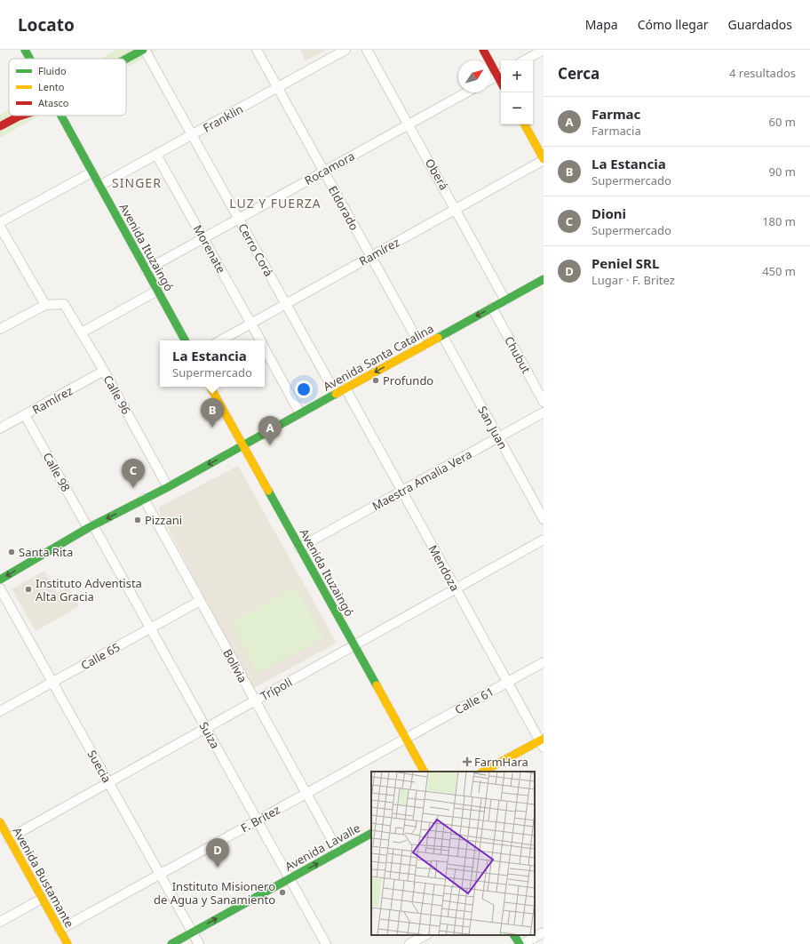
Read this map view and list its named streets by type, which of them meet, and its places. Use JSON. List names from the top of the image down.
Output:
{
  "streets": {
    "main road": [
      "Avenida Ituzaingó",
      "Avenida Santa Catalina",
      "Avenida Lavalle",
      "Avenida Bustamante"
    ],
    "street": [
      "Franklin",
      "Rocamora",
      "Oberá",
      "Eldorado",
      "Morenate",
      "Cerro Corá",
      "Ramírez",
      "Chubut",
      "Calle 96",
      "San Juan",
      "Calle 98",
      "Maestra Amalia Vera",
      "Mendoza",
      "Calle 65",
      "Bolivia",
      "Trípoli",
      "Calle 61",
      "Suiza",
      "Suecia",
      "F. Britez"
    ]
  },
  "crossings": [
    ["Franklin", "Eldorado"],
    ["Franklin", "Avenida Ituzaingó"],
    ["Franklin", "Morenate"],
    ["Franklin", "Cerro Corá"],
    ["Rocamora", "Oberá"],
    ["Rocamora", "Eldorado"],
    ["Rocamora", "Avenida Ituzaingó"],
    ["Rocamora", "Morenate"],
    ["Rocamora", "Cerro Corá"],
    ["Oberá", "Ramírez"],
    ["Oberá", "Avenida Santa Catalina"],
    ["Eldorado", "Ramírez"],
    ["Eldorado", "Avenida Santa Catalina"],
    ["Avenida Ituzaingó", "Avenida Santa Catalina"],
    ["Avenida Ituzaingó", "Maestra Amalia Vera"],
    ["Avenida Ituzaingó", "Trípoli"],
    ["Avenida Ituzaingó", "Calle 61"],
    ["Avenida Ituzaingó", "F. Britez"],
    ["Morenate", "Ramírez"],
    ["Morenate", "Avenida Santa Catalina"],
    ["Cerro Corá", "Ramírez"],
    ["Cerro Corá", "Avenida Santa Catalina"],
    ["Ramírez", "Calle 96"],
    ["Ramírez", "Calle 98"],
    ["Chubut", "Avenida Santa Catalina"],
    ["Avenida Santa Catalina", "Calle 96"],
    ["Avenida Santa Catalina", "San Juan"],
    ["Avenida Santa Catalina", "Calle 98"],
    ["Avenida Santa Catalina", "Mendoza"],
    ["Avenida Santa Catalina", "Bolivia"],
    ["Avenida Santa Catalina", "Suiza"],
    ["San Juan", "Maestra Amalia Vera"],
    ["Calle 98", "Suiza"],
    ["Maestra Amalia Vera", "Mendoza"],
    ["Mendoza", "Trípoli"],
    ["Mendoza", "Calle 61"],
    ["Calle 65", "Bolivia"],
    ["Calle 65", "Suiza"],
    ["Calle 65", "Suecia"],
    ["Bolivia", "Trípoli"],
    ["Bolivia", "F. Britez"],
    ["Bolivia", "Avenida Lavalle"],
    ["Trípoli", "Suiza"],
    ["Trípoli", "Suecia"],
    ["Trípoli", "Avenida Bustamante"],
    ["Calle 61", "F. Britez"],
    ["Suiza", "F. Britez"],
    ["Suiza", "Avenida Lavalle"],
    ["Suecia", "F. Britez"],
    ["Suecia", "Avenida Lavalle"],
    ["F. Britez", "Avenida Bustamante"]
  ],
  "one_way": ["Avenida Santa Catalina", "Avenida Lavalle"],
  "districts": ["SINGER", "LUZ Y FUERZA"],
  "places": {
    "other": [
      "Profundo",
      "Pizzani",
      "Santa Rita",
      "Instituto Adventista Alta Gracia",
      "Instituto Misionero de Agua y Sanamiento"
    ],
    "health": ["FarmHara"]
  },
  "legend": ["Fluido", "Lento", "Atasco"],
  "north": "top right",
  "page": {
    "header": "Locato",
    "nav": ["Mapa", "Cómo llegar", "Guardados"],
    "heading": ["Cerca", "4 resultados"],
    "map_buttons": ["+", "−"],
    "list": [
      {
        "mark": "A",
        "name": "Farmac",
        "note": "Farmacia",
        "value": "60 m"
      },
      {
        "mark": "B",
        "name": "La Estancia",
        "note": "Supermercado",
        "value": "90 m"
      },
      {
        "mark": "C",
        "name": "Dioni",
        "note": "Supermercado",
        "value": "180 m"
      },
      {
        "mark": "D",
        "name": "Peniel SRL",
        "note": "Lugar · F. Britez",
        "value": "450 m"
      }
    ],
    "popup": ["La Estancia", "Supermercado"],
    "pins": [
      "B",
      "A",
      "C",
      "D"
    ]
  }
}
